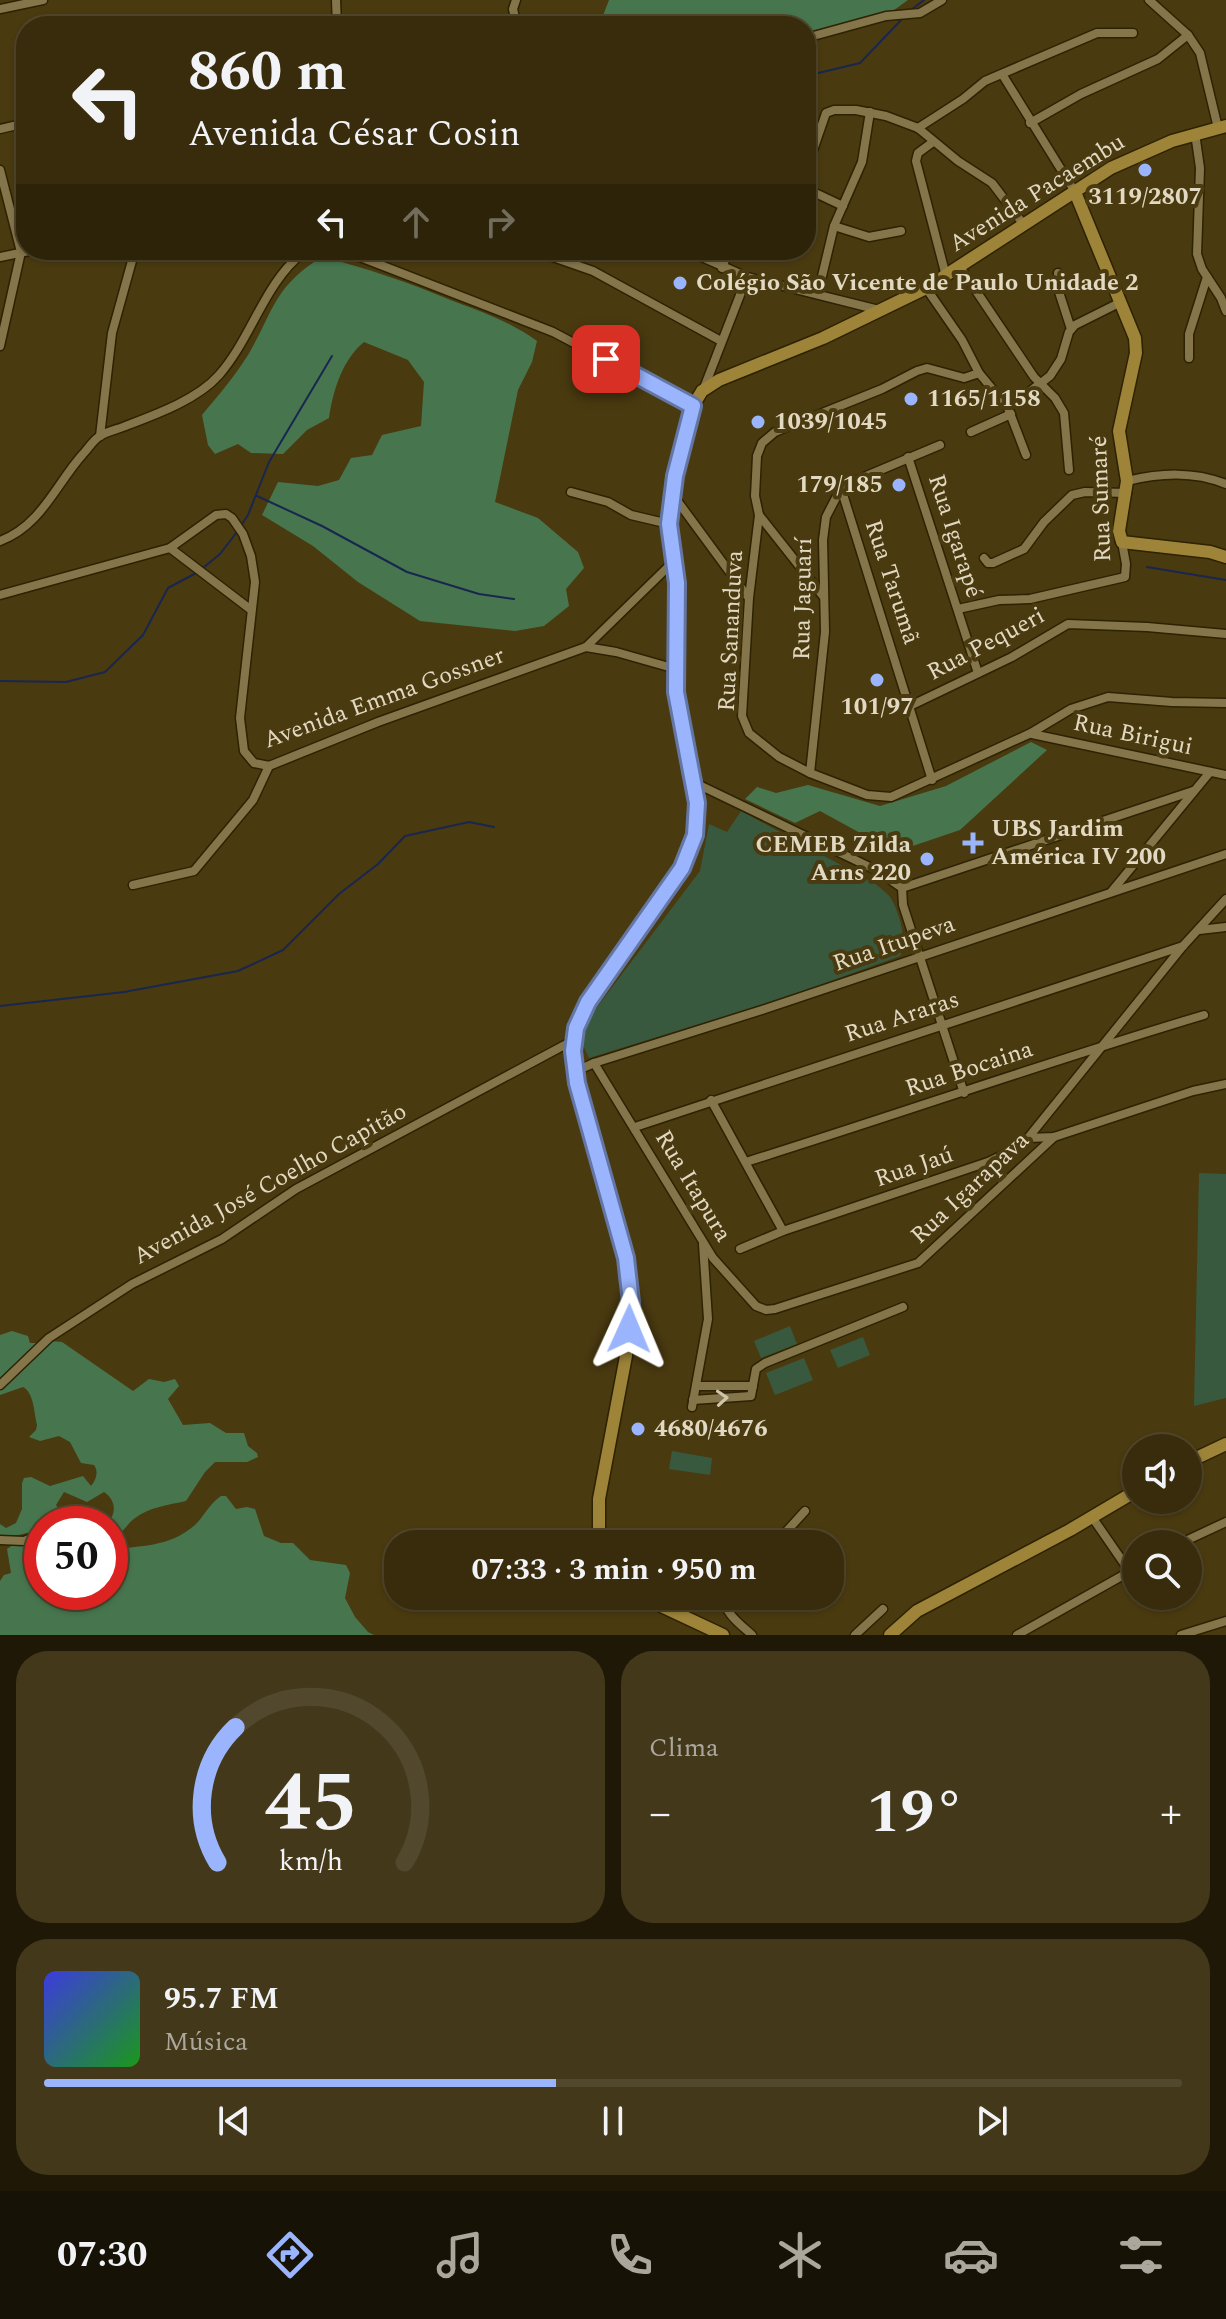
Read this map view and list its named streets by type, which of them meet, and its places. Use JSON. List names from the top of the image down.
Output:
{
  "streets": {
    "main road": ["Avenida Pacaembu", "Rua Sumaré"],
    "street": [
      "Rua Igarapé",
      "Rua Tarumã",
      "Rua Jaguarí",
      "Rua Sananduva",
      "Rua Pequeri",
      "Avenida Emma Gossner",
      "Rua Birigui",
      "Rua Itupeva",
      "Rua Araras",
      "Rua Bocaina",
      "Rua Jaú",
      "Avenida José Coelho Capitão",
      "Rua Itapura",
      "Rua Igarapava"
    ]
  },
  "crossings": [
    ["Avenida Pacaembu", "Rua Sumaré"],
    ["Rua Sumaré", "Rua Igarapé"],
    ["Rua Igarapé", "Rua Pequeri"],
    ["Rua Tarumã", "Rua Jaguarí"],
    ["Rua Tarumã", "Rua Sananduva"],
    ["Rua Tarumã", "Rua Pequeri"],
    ["Rua Jaguarí", "Rua Sananduva"],
    ["Rua Sananduva", "Rua Birigui"],
    ["Rua Itupeva", "Rua Itapura"],
    ["Rua Araras", "Rua Itapura"],
    ["Rua Araras", "Rua Igarapava"],
    ["Rua Bocaina", "Rua Igarapava"],
    ["Rua Jaú", "Rua Igarapava"],
    ["Rua Itapura", "Rua Igarapava"]
  ],
  "places": {
    "other": [
      "3119/2807",
      "Colégio São Vicente de Paulo Unidade 2",
      "1165/1158",
      "1039/1045",
      "179/185",
      "101/97",
      "CEMEB Zilda Arns 220",
      "4680/4676"
    ],
    "health": ["UBS Jardim América IV 200"]
  },
  "page": {
    "turn": ["860 m", "Avenida César Cosin"],
    "limit": "50",
    "trip": "07:33 · 3 min · 950 m",
    "tile": "Clima",
    "heat": ["−", "19°", "+"],
    "song": ["95.7 FM", "Música"],
    "tabs": "07:30",
    "gauge": ["45", "km/h"]
  }
}
